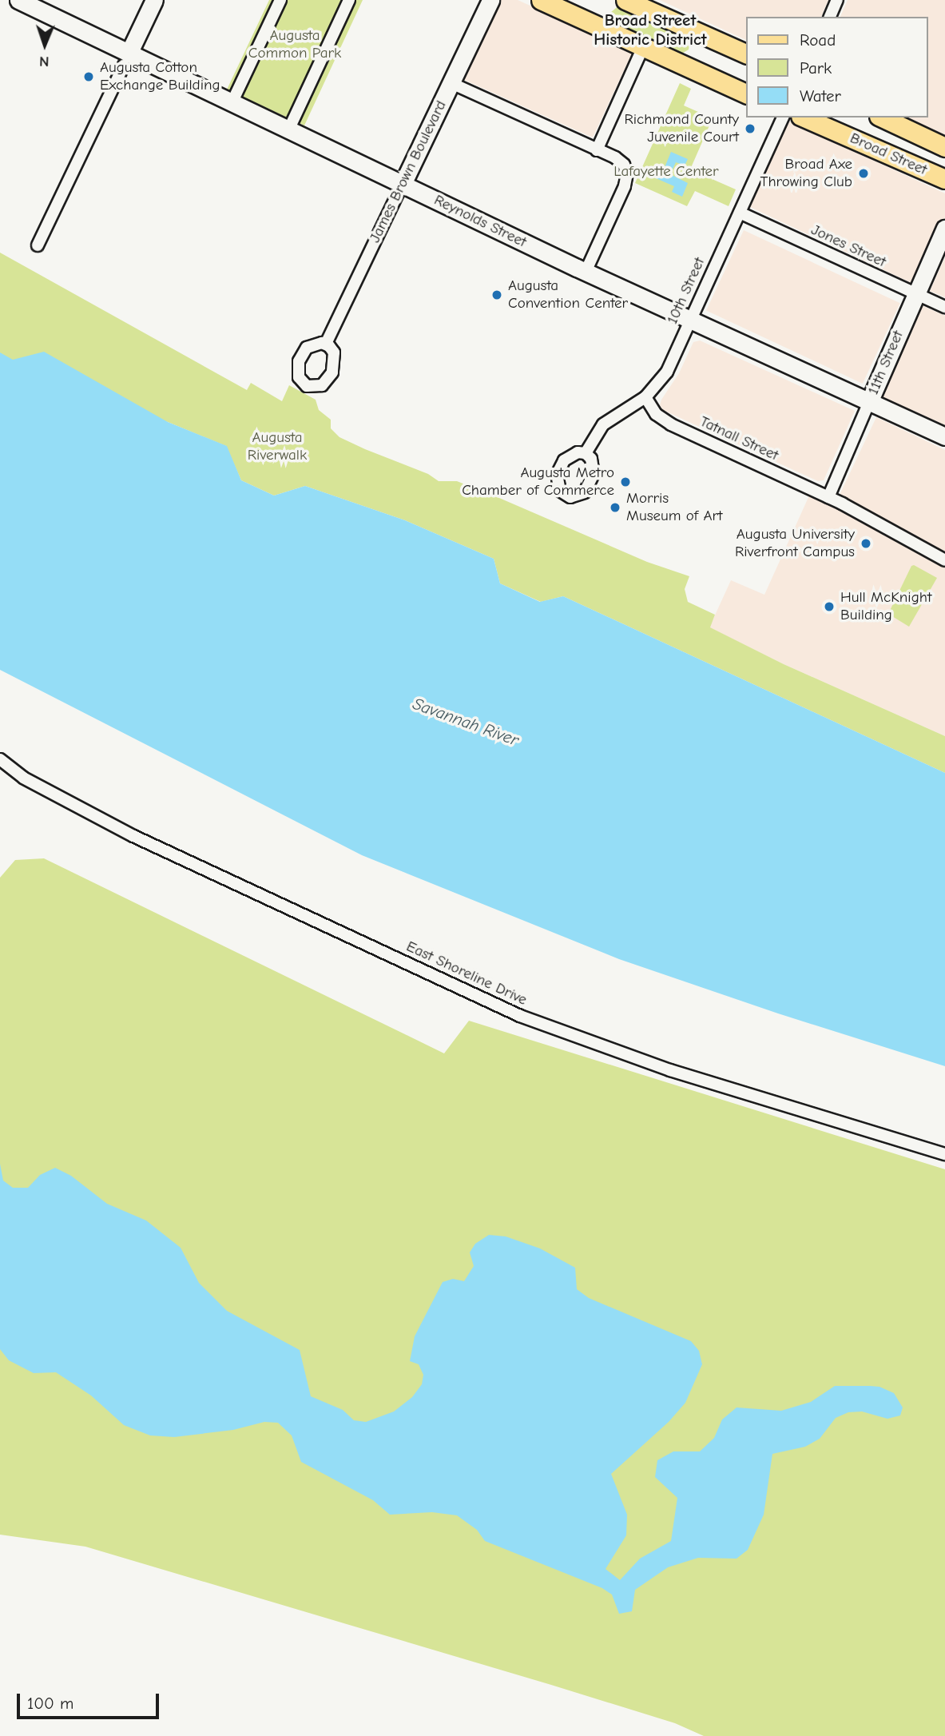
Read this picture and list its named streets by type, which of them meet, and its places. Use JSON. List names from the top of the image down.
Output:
{
  "streets": {
    "main road": [
      "Broad Street",
      "James Brown Boulevard",
      "Reynolds Street",
      "11th Street"
    ],
    "street": [
      "Jones Street",
      "10th Street",
      "Tatnall Street",
      "East Shoreline Drive"
    ]
  },
  "crossings": [
    ["James Brown Boulevard", "Reynolds Street"],
    ["Reynolds Street", "10th Street"],
    ["Reynolds Street", "11th Street"],
    ["Jones Street", "10th Street"],
    ["Jones Street", "11th Street"],
    ["10th Street", "Tatnall Street"],
    ["11th Street", "Tatnall Street"]
  ],
  "districts": ["Broad Street Historic District"],
  "water": ["Savannah River"],
  "parks": ["Augusta Common Park", "Lafayette Center", "Augusta Riverwalk"],
  "places": [
    "Augusta Cotton Exchange Building",
    "Richmond County Juvenile Court",
    "Broad Axe Throwing Club",
    "Augusta Convention Center",
    "Augusta Metro Chamber of Commerce",
    "Morris Museum of Art",
    "Augusta University Riverfront Campus",
    "Hull McKnight Building"
  ],
  "legend": ["Road", "Park", "Water"],
  "scale_bar": "100 m",
  "north": "bottom"
}
